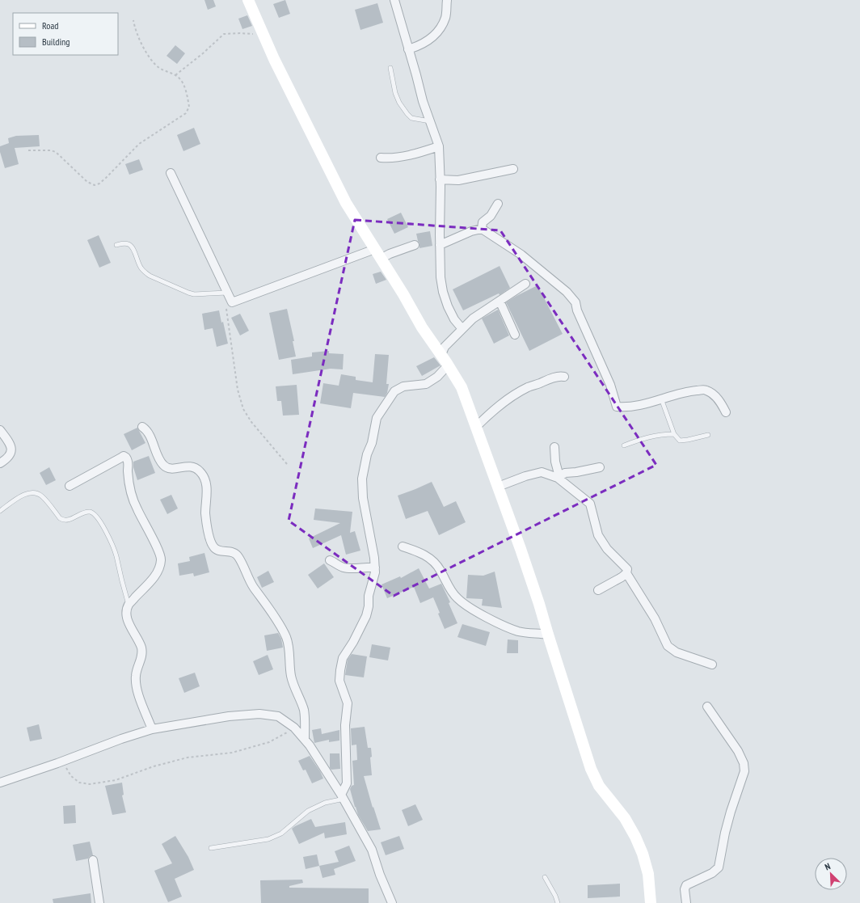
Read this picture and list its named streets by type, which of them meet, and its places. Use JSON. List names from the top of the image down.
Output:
{
  "legend": ["Road", "Building"],
  "north": "top left"
}
